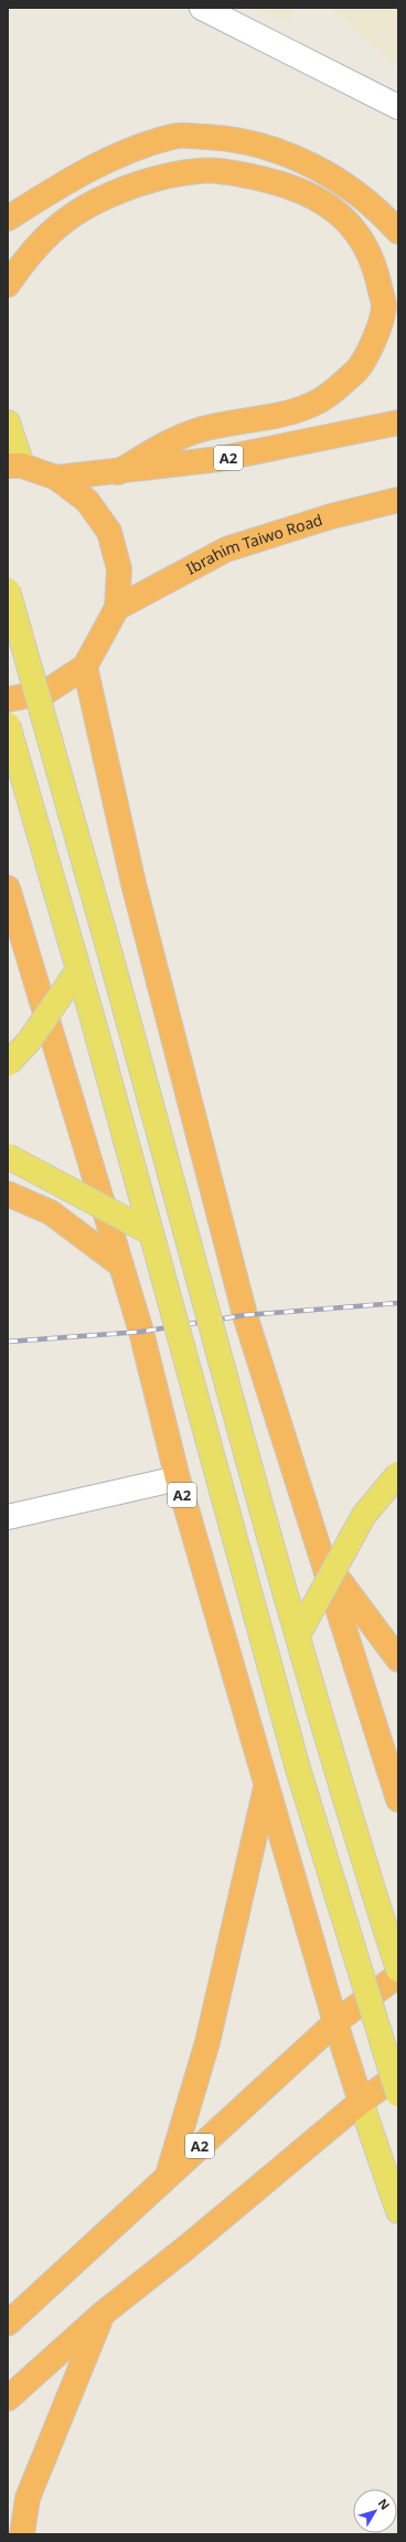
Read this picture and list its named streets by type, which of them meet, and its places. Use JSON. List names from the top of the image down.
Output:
{
  "streets": {
    "highway": ["A2", "Ibrahim Taiwo Road"]
  },
  "crossings": [
    ["A2", "Ibrahim Taiwo Road"]
  ],
  "north": "top right"
}
